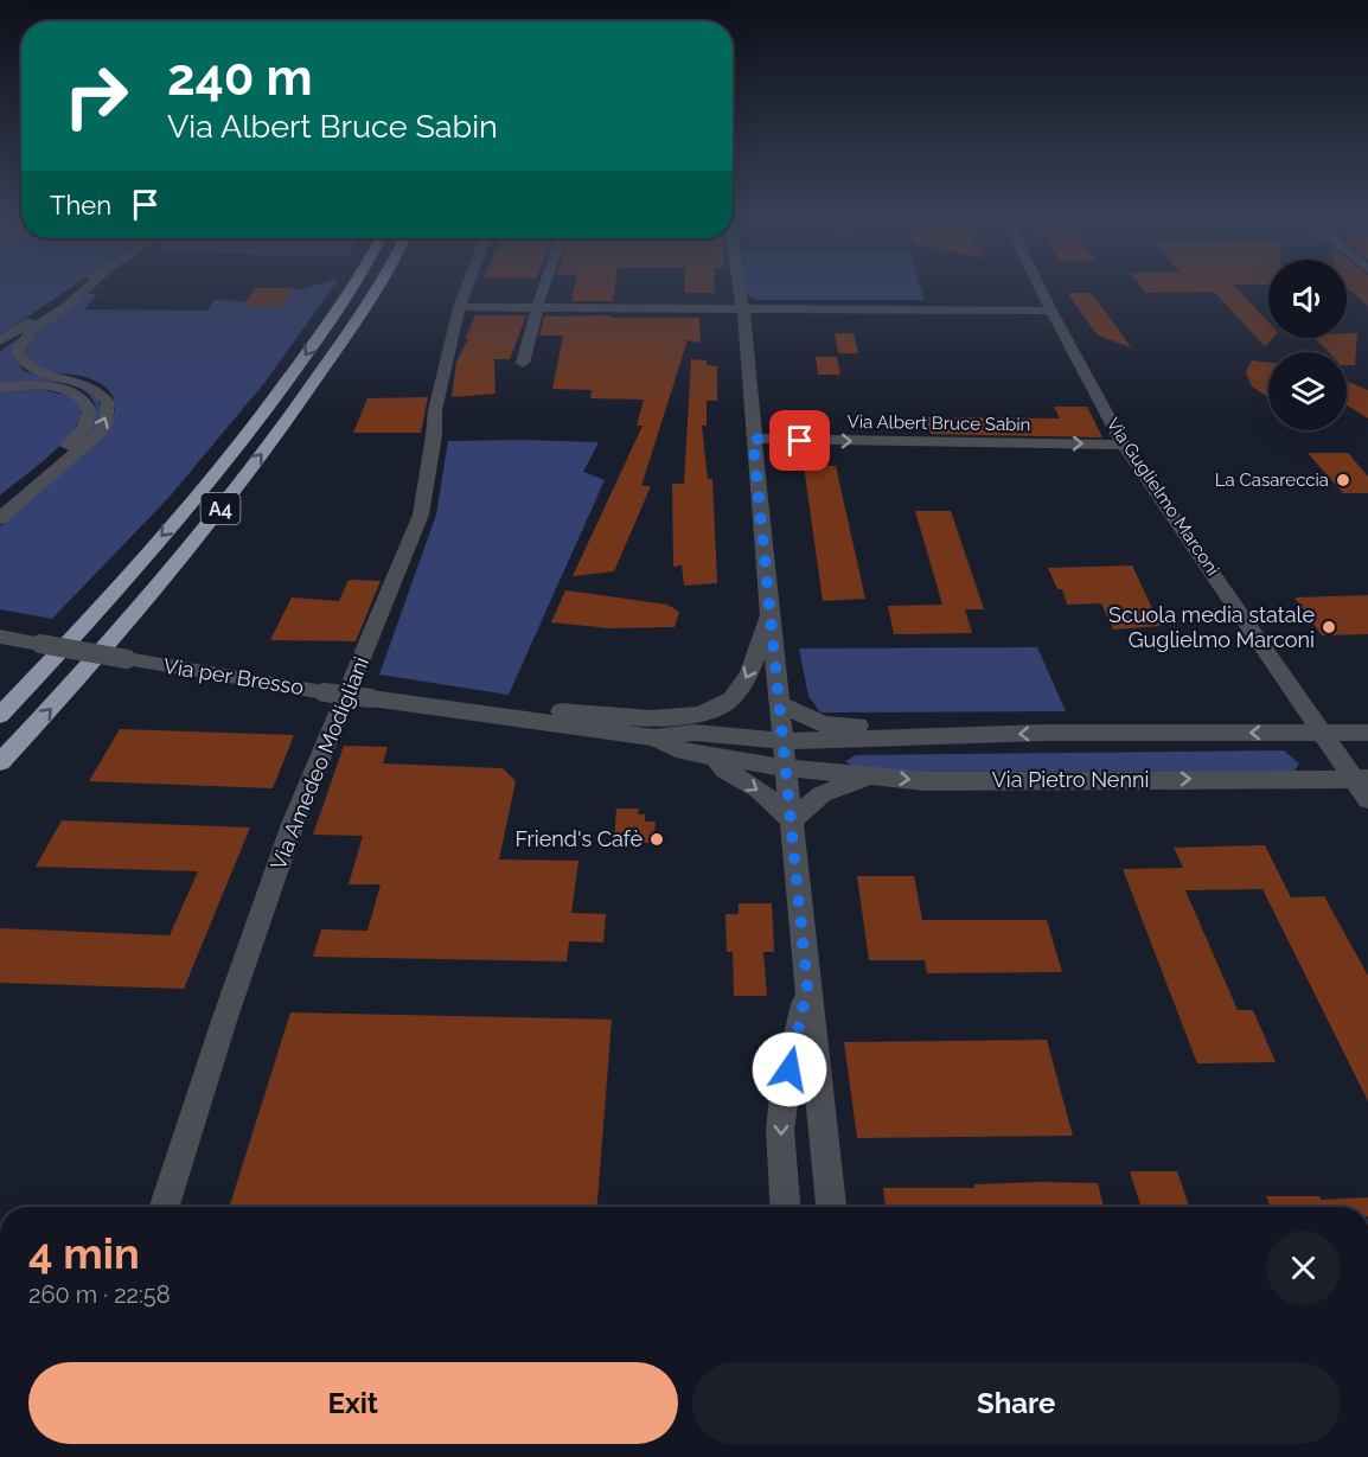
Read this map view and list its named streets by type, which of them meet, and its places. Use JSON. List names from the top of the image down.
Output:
{
  "streets": {
    "highway": ["A4"],
    "street": [
      "Via Albert Bruce Sabin",
      "Via Guglielmo Marconi",
      "Via per Bresso",
      "Via Amedeo Modigliani",
      "Via Pietro Nenni"
    ]
  },
  "crossings": [
    ["Via Albert Bruce Sabin", "Via Guglielmo Marconi"],
    ["Via Guglielmo Marconi", "Via Pietro Nenni"],
    ["Via per Bresso", "Via Pietro Nenni"]
  ],
  "places": ["La Casareccia", "Scuola media statale Guglielmo Marconi", "Friend's Cafè"],
  "page": {
    "turn": ["240 m", "Via Albert Bruce Sabin"],
    "then": "Then",
    "heading": ["4 min", "260 m · 22:58"],
    "buttons": ["Exit", "Share"]
  }
}
